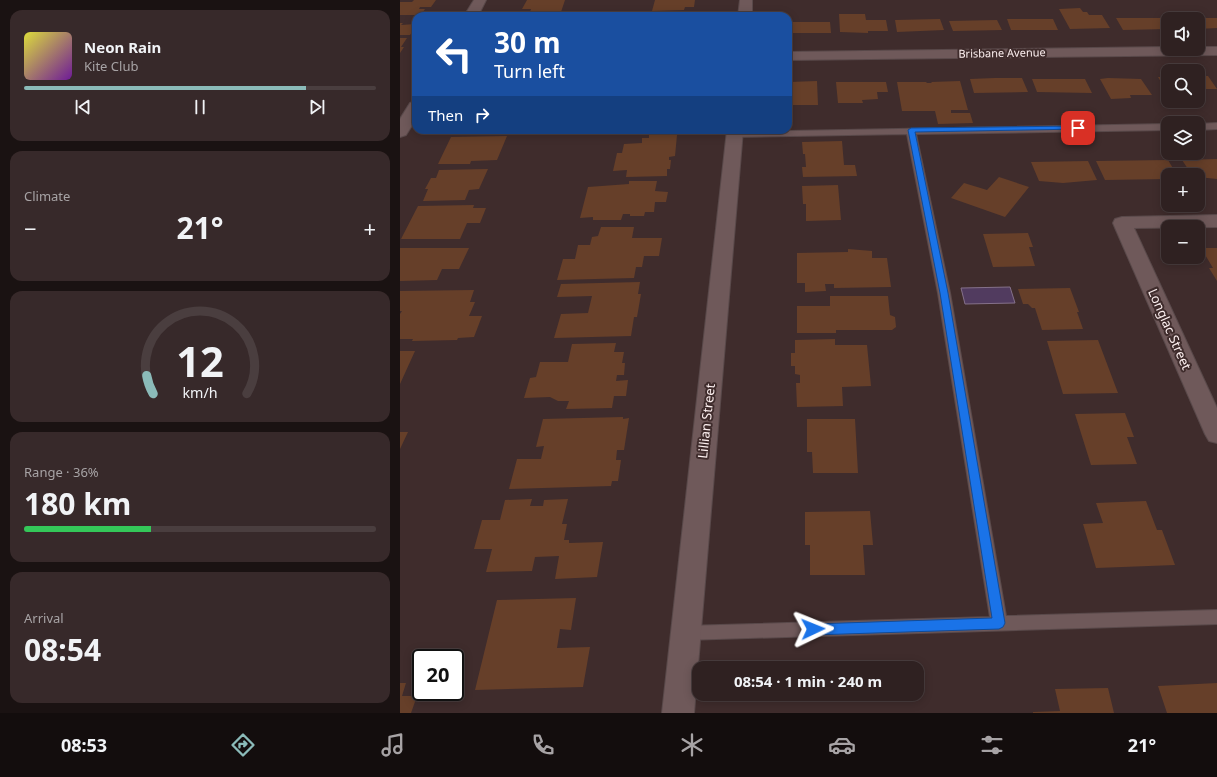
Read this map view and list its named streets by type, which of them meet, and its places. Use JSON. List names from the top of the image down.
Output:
{
  "streets": {
    "street": ["Brisbane Avenue", "Longlac Street", "Lillian Street"]
  },
  "page": {
    "map_buttons": ["+", "−"],
    "turn": ["30 m", "Turn left"],
    "song": ["Neon Rain", "Kite Club"],
    "then": "Then",
    "tile": [
      "Climate",
      ["Range · 36%", "180 km"],
      ["Arrival", "08:54"]
    ],
    "heat": ["−", "21°", "+"],
    "limit": "20",
    "trip": "08:54 · 1 min · 240 m",
    "tabs": ["08:53", "21°"],
    "gauge": ["12", "km/h"]
  }
}
